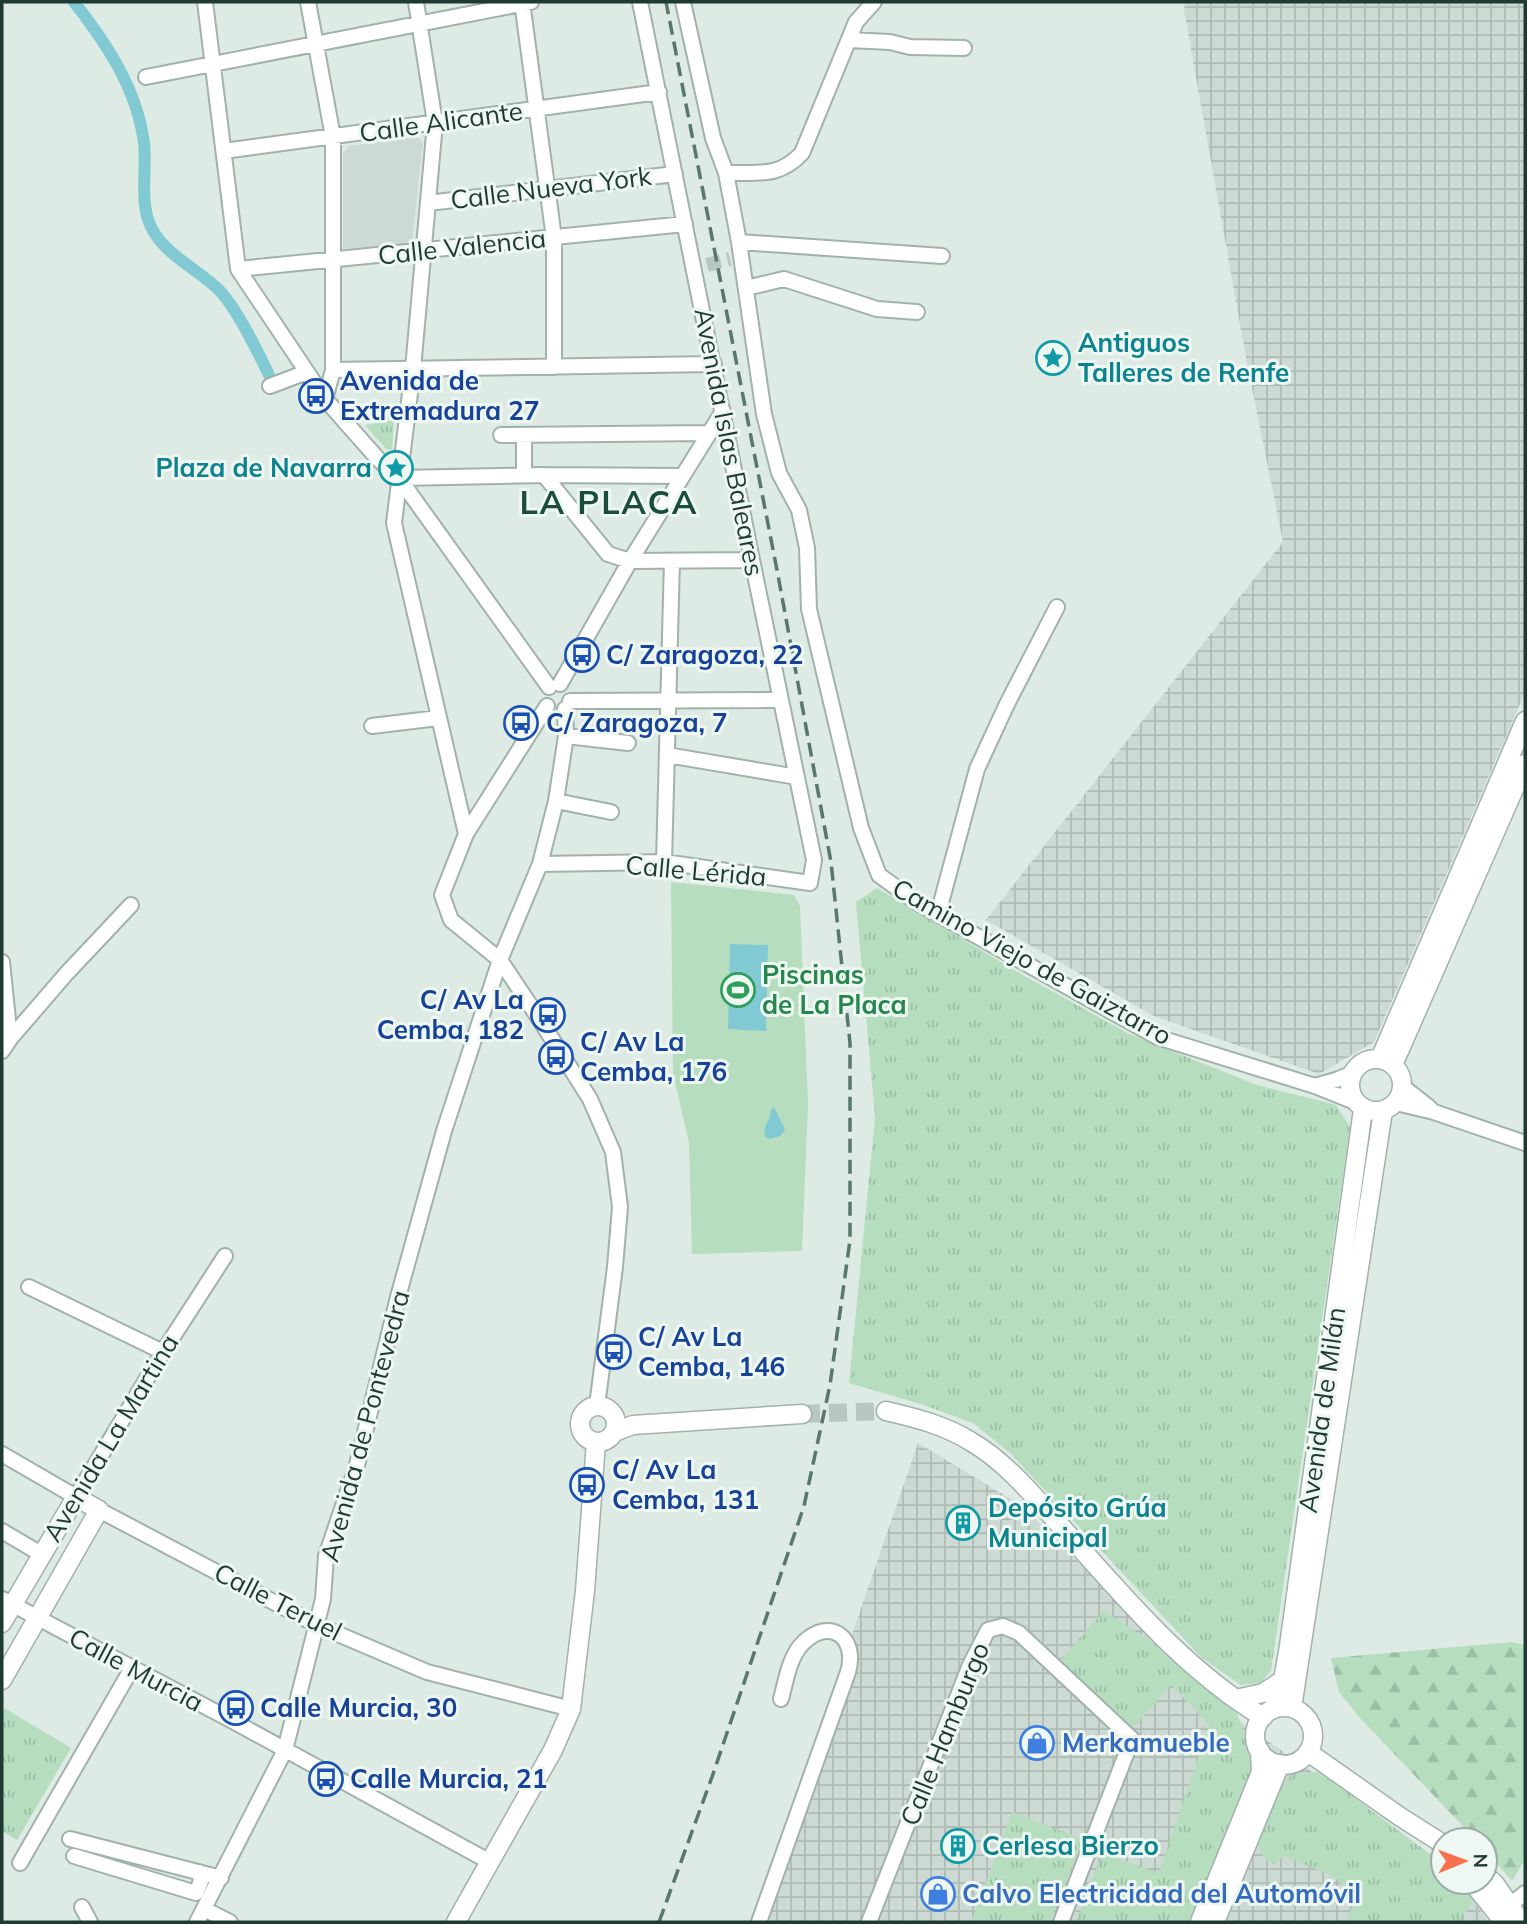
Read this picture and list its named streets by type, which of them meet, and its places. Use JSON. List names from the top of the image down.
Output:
{
  "streets": {
    "street": [
      "Calle Alicante",
      "Calle Nueva York",
      "Calle Valencia",
      "Avenida Islas Baleares",
      "Calle Lérida",
      "Camino Viejo de Gaiztarro",
      "Avenida de Milán",
      "Avenida de Pontevedra",
      "Avenida La Martina",
      "Calle Teruel",
      "Calle Murcia",
      "Calle Hamburgo"
    ]
  },
  "crossings": [
    ["Calle Alicante", "Avenida Islas Baleares"],
    ["Calle Nueva York", "Avenida Islas Baleares"],
    ["Calle Valencia", "Avenida Islas Baleares"],
    ["Avenida Islas Baleares", "Calle Lérida"],
    ["Calle Lérida", "Avenida de Pontevedra"],
    ["Camino Viejo de Gaiztarro", "Avenida de Milán"],
    ["Avenida de Pontevedra", "Calle Teruel"],
    ["Avenida de Pontevedra", "Calle Murcia"],
    ["Avenida La Martina", "Calle Teruel"],
    ["Avenida La Martina", "Calle Murcia"]
  ],
  "districts": ["LA PLACA"],
  "places": {
    "place": ["Antiguos Talleres de Renfe", "Plaza de Navarra"],
    "bus stop": [
      "Avenida de Extremadura 27",
      "C/ Zaragoza, 22",
      "C/ Zaragoza, 7",
      "C/ Av La Cemba, 182",
      "C/ Av La Cemba, 176",
      "C/ Av La Cemba, 146",
      "C/ Av La Cemba, 131",
      "Calle Murcia, 30",
      "Calle Murcia, 21"
    ],
    "sports": ["Piscinas de La Placa"],
    "building": ["Depósito Grúa Municipal", "Cerlesa Bierzo"],
    "shop": ["Merkamueble", "Calvo Electricidad del Automóvil"]
  },
  "north": "right"
}
